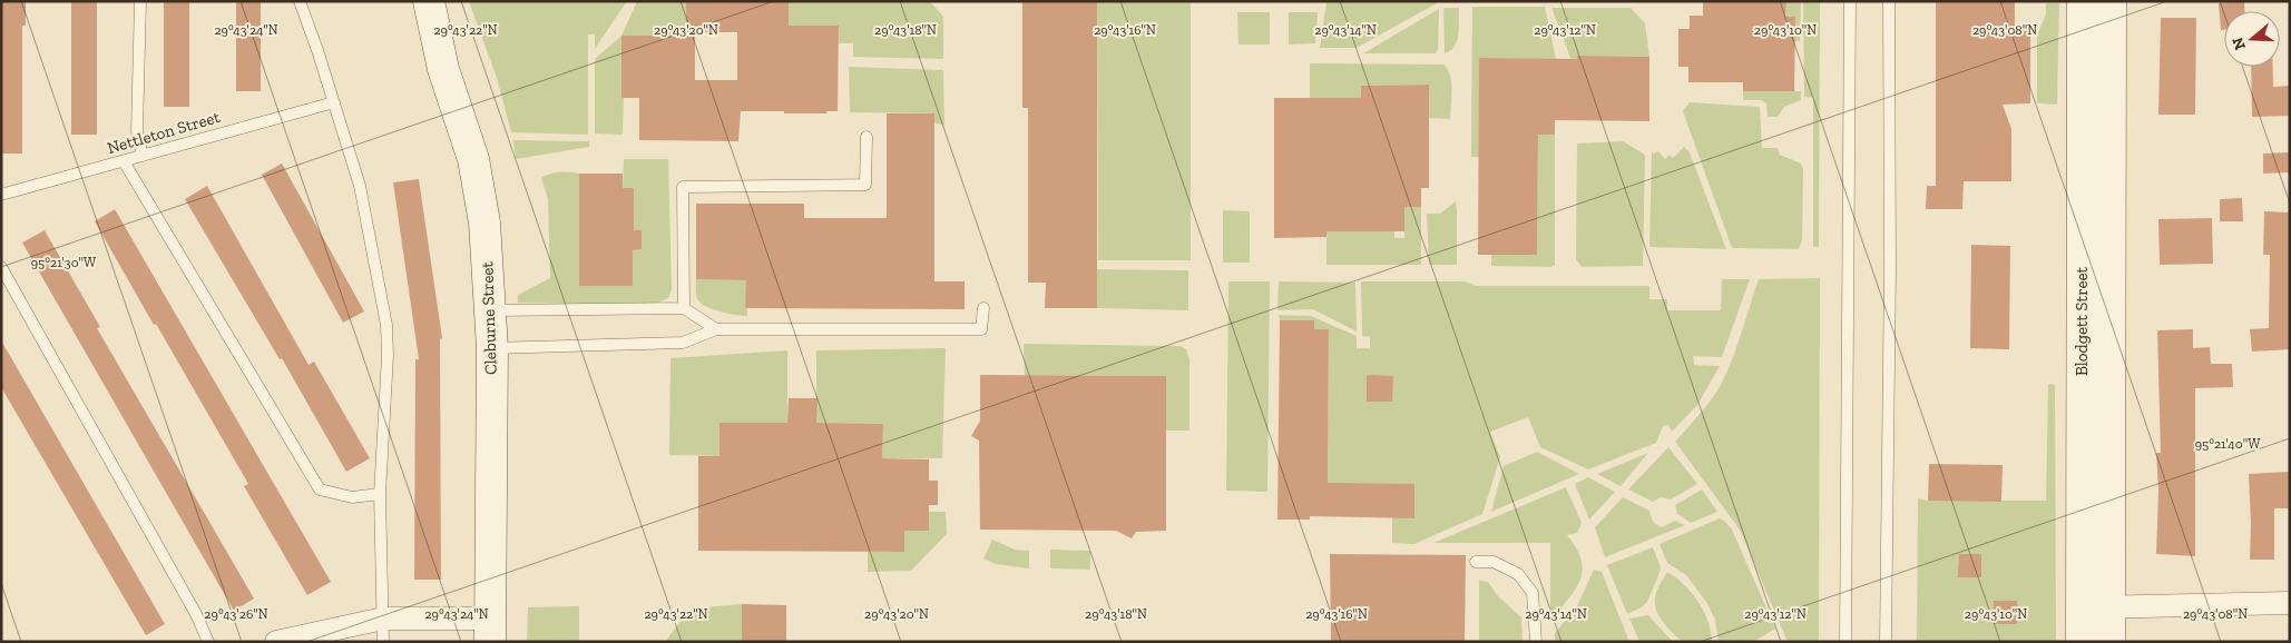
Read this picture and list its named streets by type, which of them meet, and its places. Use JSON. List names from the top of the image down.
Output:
{
  "streets": {
    "main road": ["Cleburne Street", "Blodgett Street"],
    "lane": ["Nettleton Street"]
  },
  "north": "left",
  "coordinates": [
    "29°43'24\"N",
    "29°43'22\"N",
    "29°43'20\"N",
    "29°43'18\"N",
    "29°43'16\"N",
    "29°43'14\"N",
    "29°43'12\"N",
    "29°43'10\"N",
    "29°43'08\"N",
    "95°21'30\"W",
    "95°21'40\"W",
    "29°43'26\"N"
  ]
}
